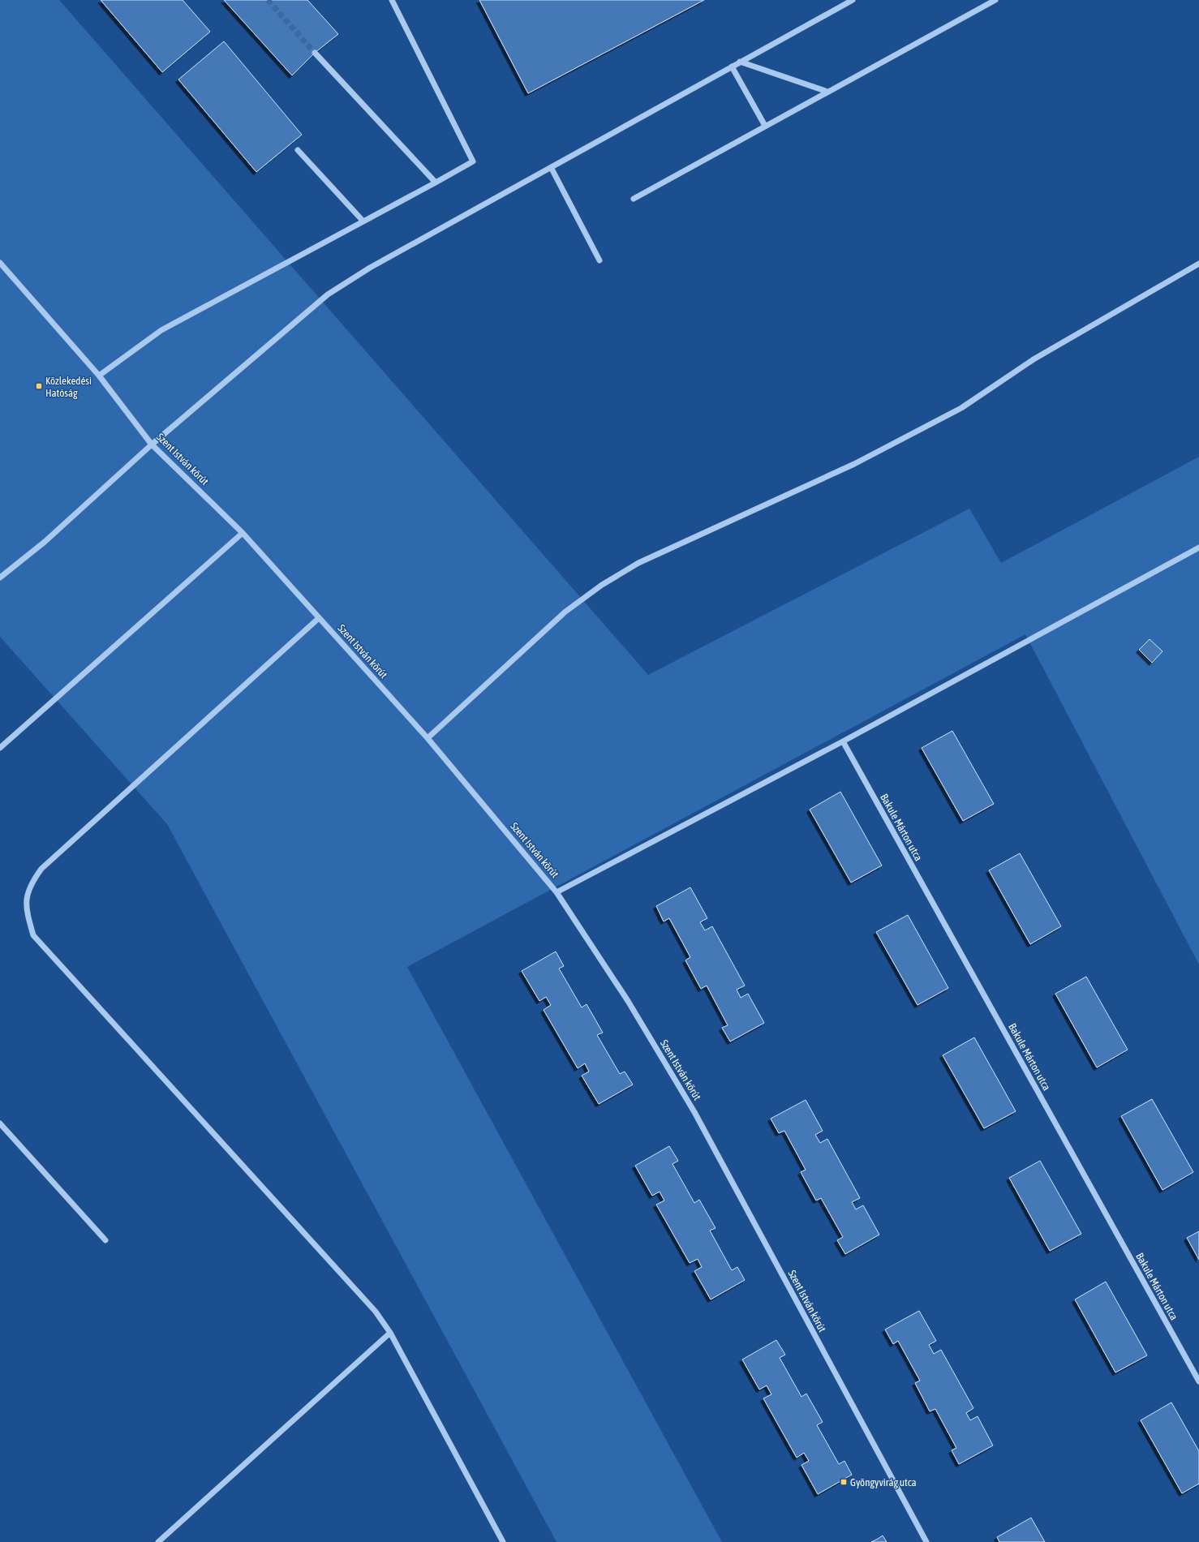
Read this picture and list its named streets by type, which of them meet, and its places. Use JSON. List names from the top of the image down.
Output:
{
  "streets": {
    "street": ["Szent István körút", "Bakule Márton utca"]
  },
  "places": {
    "transit": ["Közlekedési Hatóság", "Gyöngyvirág utca"]
  }
}
